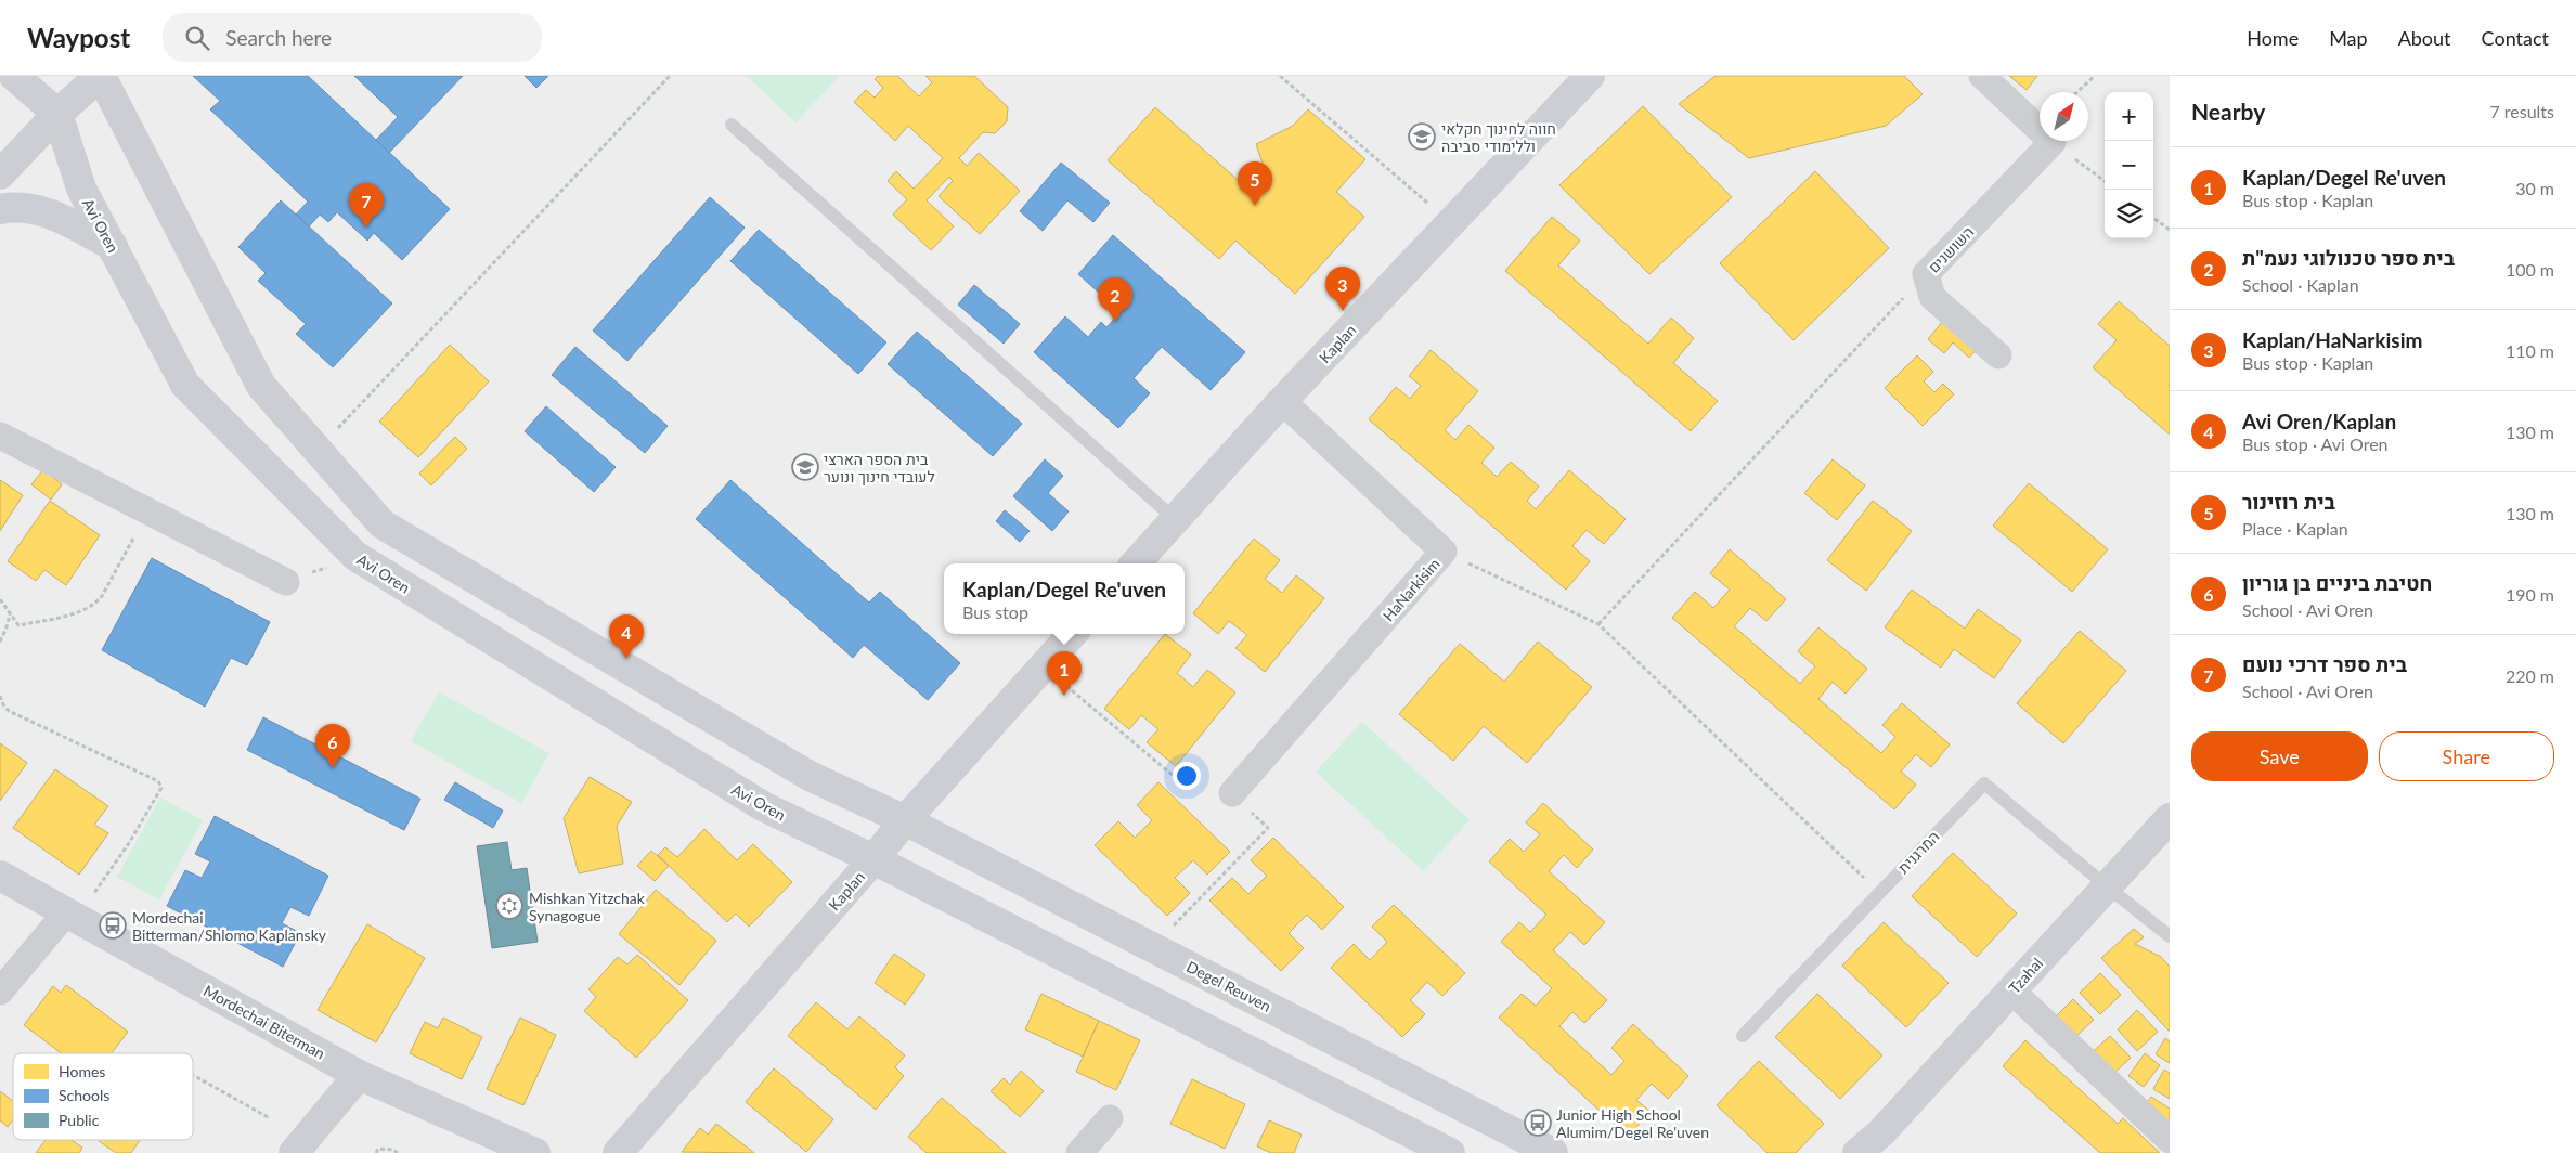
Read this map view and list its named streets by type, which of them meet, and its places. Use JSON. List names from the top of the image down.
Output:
{
  "streets": {
    "street": [
      "Avi Oren",
      "השושנים",
      "Kaplan",
      "HaNarkisim",
      "Tzahal",
      "Degel Reuven",
      "Mordechai Biterman"
    ],
    "lane": ["המרגנית"]
  },
  "crossings": [
    ["Avi Oren", "Kaplan"],
    ["Kaplan", "HaNarkisim"],
    ["Kaplan", "Degel Reuven"],
    ["המרגנית", "Tzahal"]
  ],
  "places": {
    "school or university": ["חווה לחינוך חקלאי וללימודי סביבה", "בית הספר הארצי לעובדי חינוך ונוער"],
    "synagogue": ["Mishkan Yitzchak Synagogue"],
    "bus stop": ["Mordechai Bitterman/Shlomo Kaplansky", "Junior High School Alumim/Degel Re'uven"]
  },
  "legend": ["Homes", "Schools", "Public"],
  "north": "top right",
  "page": {
    "header": "Waypost",
    "search": "Search here",
    "nav": [
      "Home",
      "Map",
      "About",
      "Contact"
    ],
    "heading": ["Nearby", "7 results"],
    "map_buttons": ["+", "−"],
    "list": [
      {
        "mark": "1",
        "name": "Kaplan/Degel Re'uven",
        "note": "Bus stop · Kaplan",
        "value": "30 m"
      },
      {
        "mark": "2",
        "name": "בית ספר טכנולוגי נעמ\"ת",
        "note": "School · Kaplan",
        "value": "100 m"
      },
      {
        "mark": "3",
        "name": "Kaplan/HaNarkisim",
        "note": "Bus stop · Kaplan",
        "value": "110 m"
      },
      {
        "mark": "4",
        "name": "Avi Oren/Kaplan",
        "note": "Bus stop · Avi Oren",
        "value": "130 m"
      },
      {
        "mark": "5",
        "name": "בית רוזינור",
        "note": "Place · Kaplan",
        "value": "130 m"
      },
      {
        "mark": "6",
        "name": "חטיבת ביניים בן גוריון",
        "note": "School · Avi Oren",
        "value": "190 m"
      },
      {
        "mark": "7",
        "name": "בית ספר דרכי נועם",
        "note": "School · Avi Oren",
        "value": "220 m"
      }
    ],
    "pins": [
      "5",
      "7",
      "3",
      "2",
      "4",
      "1",
      "6"
    ],
    "popup": ["Kaplan/Degel Re'uven", "Bus stop"],
    "buttons": ["Save", "Share"]
  }
}
